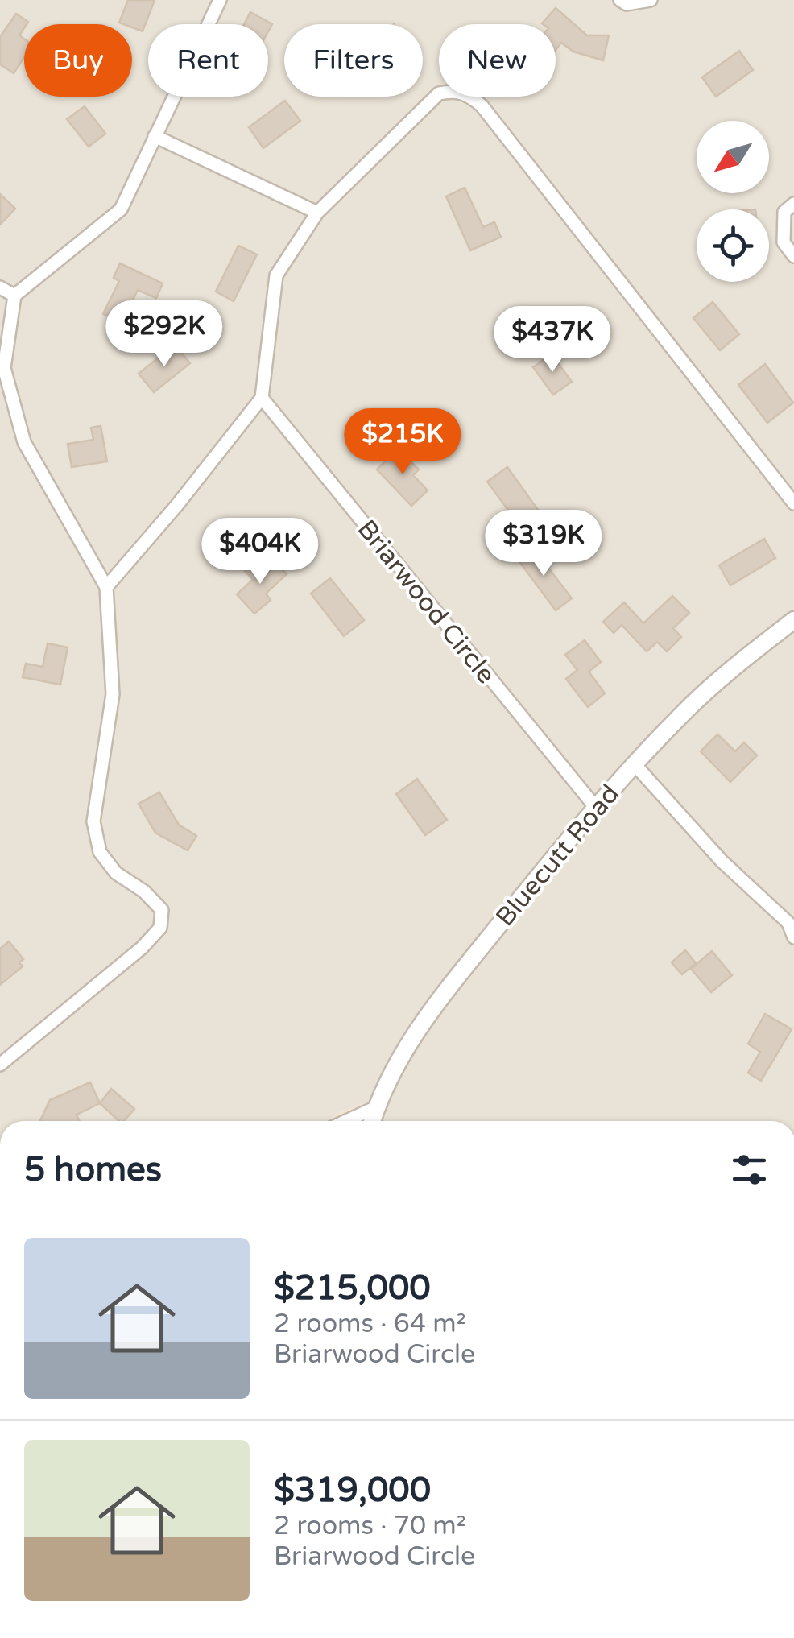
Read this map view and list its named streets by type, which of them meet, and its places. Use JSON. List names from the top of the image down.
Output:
{
  "streets": {
    "street": ["Briarwood Circle", "Bluecutt Road"]
  },
  "crossings": [
    ["Briarwood Circle", "Bluecutt Road"]
  ],
  "north": "bottom left",
  "page": {
    "chip": [
      "Buy",
      "Rent",
      "Filters",
      "New"
    ],
    "price": [
      "$292K",
      "$437K",
      "$215K",
      "$319K",
      "$404K"
    ],
    "heading": "5 homes",
    "list": [
      {
        "name": "$215,000",
        "note": "2 rooms · 64 m² · Briarwood Circle"
      },
      {
        "name": "$319,000",
        "note": "2 rooms · 70 m² · Briarwood Circle"
      }
    ]
  }
}
